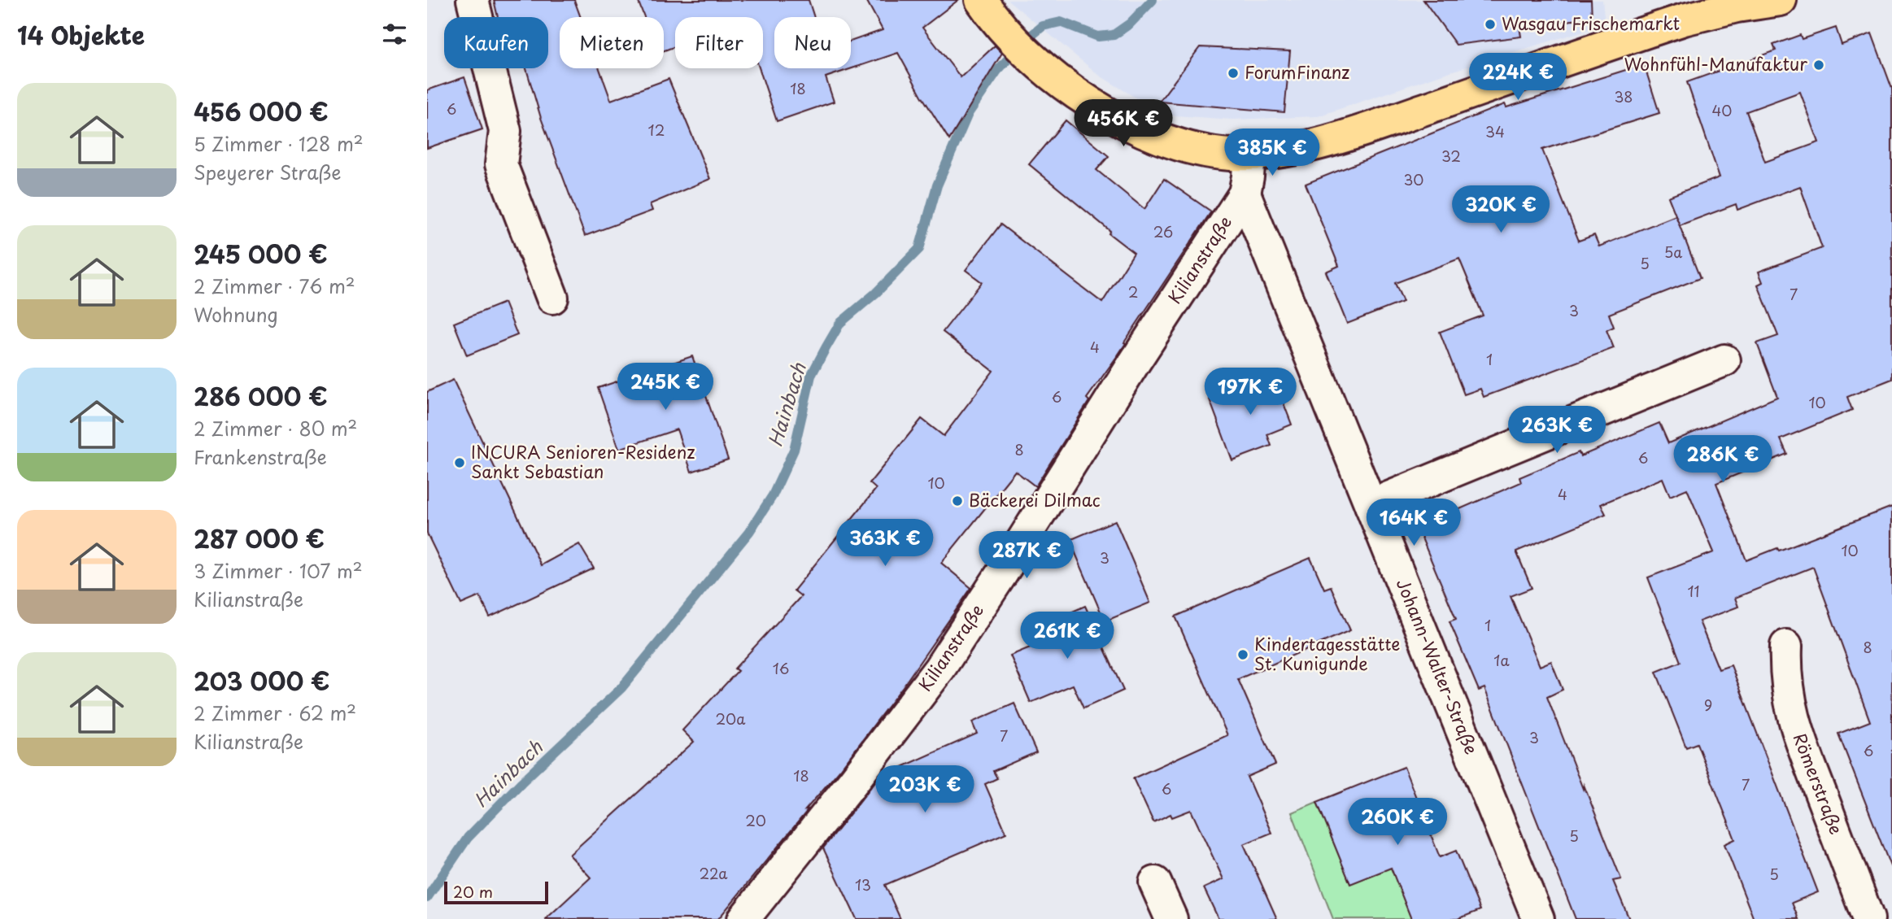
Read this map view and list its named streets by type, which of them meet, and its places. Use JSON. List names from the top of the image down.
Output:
{
  "streets": {
    "street": ["Kilianstraße", "Johann-Walter-Straße", "Römerstraße"]
  },
  "crossings": [
    ["Kilianstraße", "Johann-Walter-Straße"]
  ],
  "water": ["Hainbach"],
  "places": [
    "Wasgau Frischemarkt",
    "Wohnfühl-Manufaktur",
    "ForumFinanz",
    "INCURA Senioren-Residenz Sankt Sebastian",
    "Bäckerei Dilmac",
    "Kindertagesstätte St. Kunigunde"
  ],
  "house_numbers": [
    "18",
    "38",
    "6",
    "40",
    "12",
    "34",
    "32",
    "30",
    "26",
    "5a",
    "5",
    "2",
    "7",
    "3",
    "4",
    "1",
    "6",
    "10",
    "8",
    "6",
    "10",
    "4",
    "10",
    "3",
    "11",
    "1",
    "8",
    "1a",
    "16",
    "9",
    "20a",
    "7",
    "3",
    "6",
    "18",
    "7",
    "6",
    "20",
    "5",
    "22a",
    "5",
    "13"
  ],
  "scale_bar": "20 m",
  "page": {
    "heading": "14 Objekte",
    "chip": [
      "Kaufen",
      "Mieten",
      "Filter",
      "Neu"
    ],
    "price": [
      "224K €",
      "456K €",
      "385K €",
      "320K €",
      "245K €",
      "197K €",
      "263K €",
      "286K €",
      "164K €",
      "363K €",
      "287K €",
      "261K €",
      "203K €",
      "260K €"
    ],
    "list": [
      {
        "name": "456 000 €",
        "note": "5 Zimmer · 128 m² · Speyerer Straße"
      },
      {
        "name": "245 000 €",
        "note": "2 Zimmer · 76 m² · Wohnung"
      },
      {
        "name": "286 000 €",
        "note": "2 Zimmer · 80 m² · Frankenstraße"
      },
      {
        "name": "287 000 €",
        "note": "3 Zimmer · 107 m² · Kilianstraße"
      },
      {
        "name": "203 000 €",
        "note": "2 Zimmer · 62 m² · Kilianstraße"
      }
    ],
    "scale": "20 m"
  }
}
